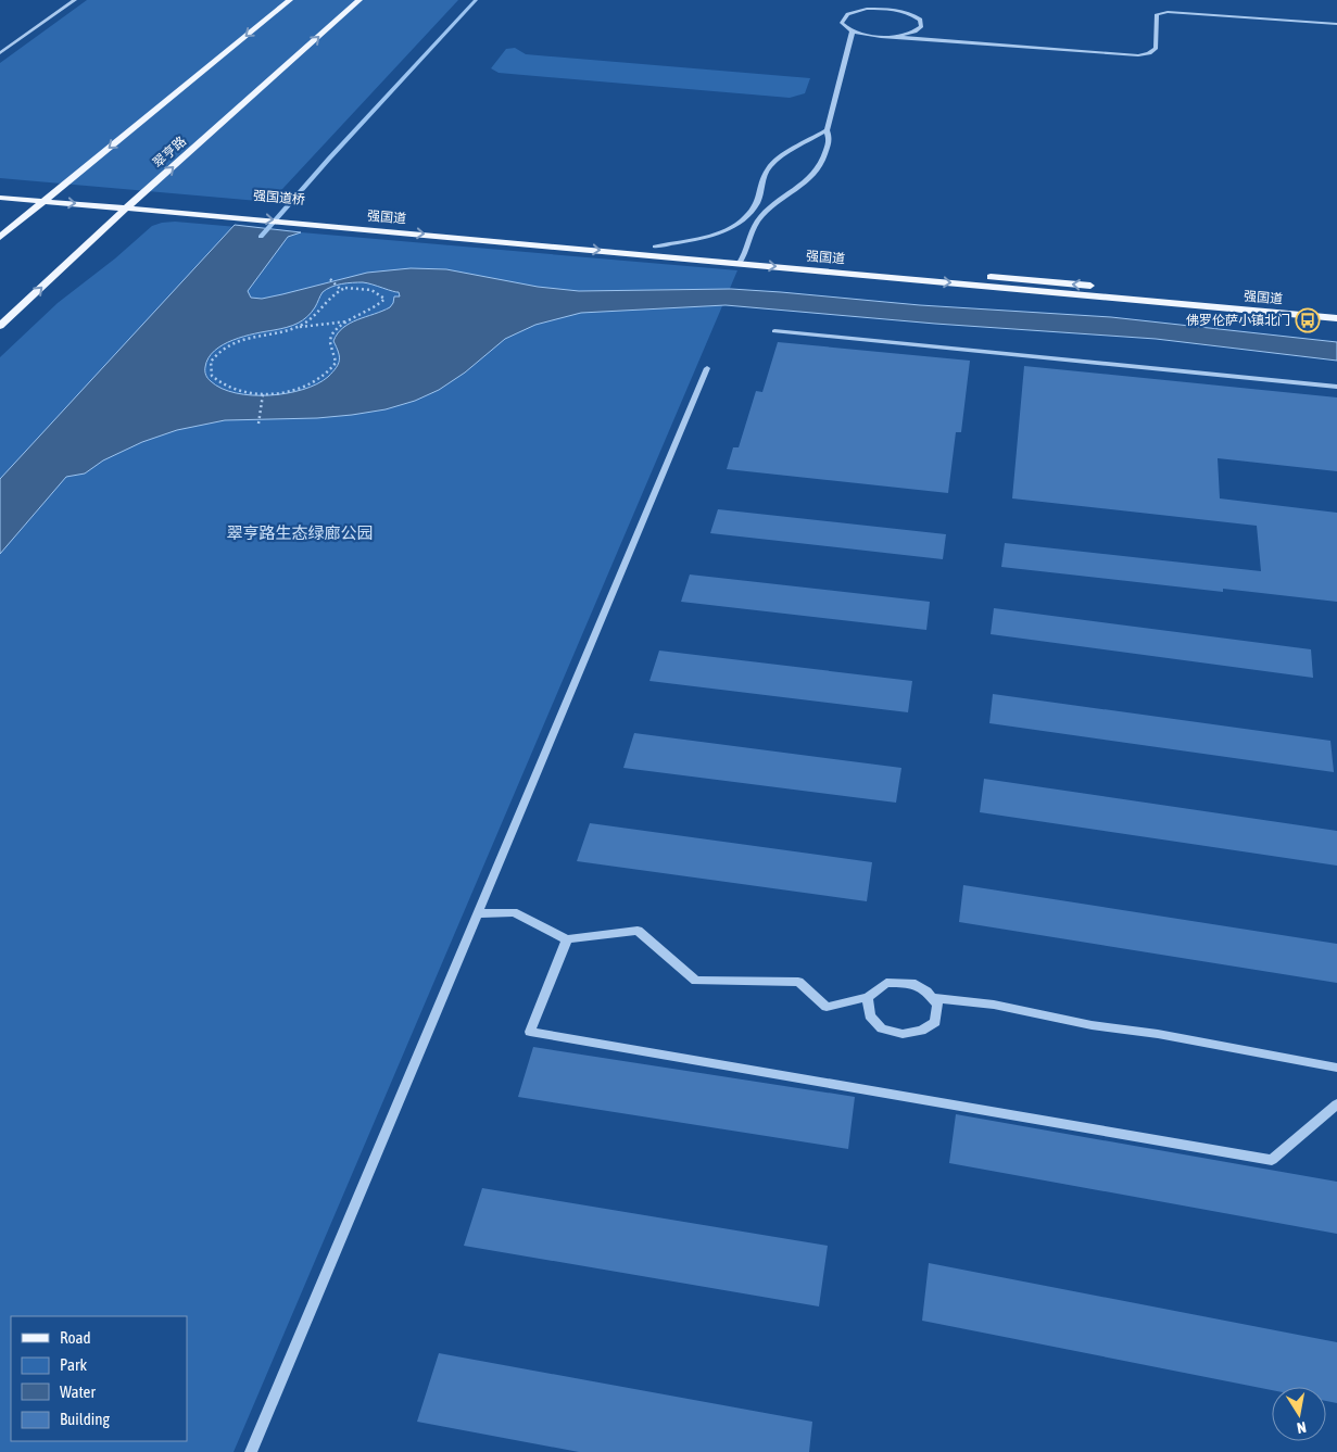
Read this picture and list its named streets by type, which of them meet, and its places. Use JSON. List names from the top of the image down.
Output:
{
  "streets": {
    "main road": ["翠亨路", "强国道桥", "强国道"]
  },
  "crossings": [
    ["翠亨路", "强国道桥"],
    ["强国道桥", "强国道"]
  ],
  "parks": ["翠亨路生态绿廊公园"],
  "places": {
    "bus stop": ["佛罗伦萨小镇北门"]
  },
  "legend": [
    "Road",
    "Park",
    "Water",
    "Building"
  ],
  "north": "bottom"
}
